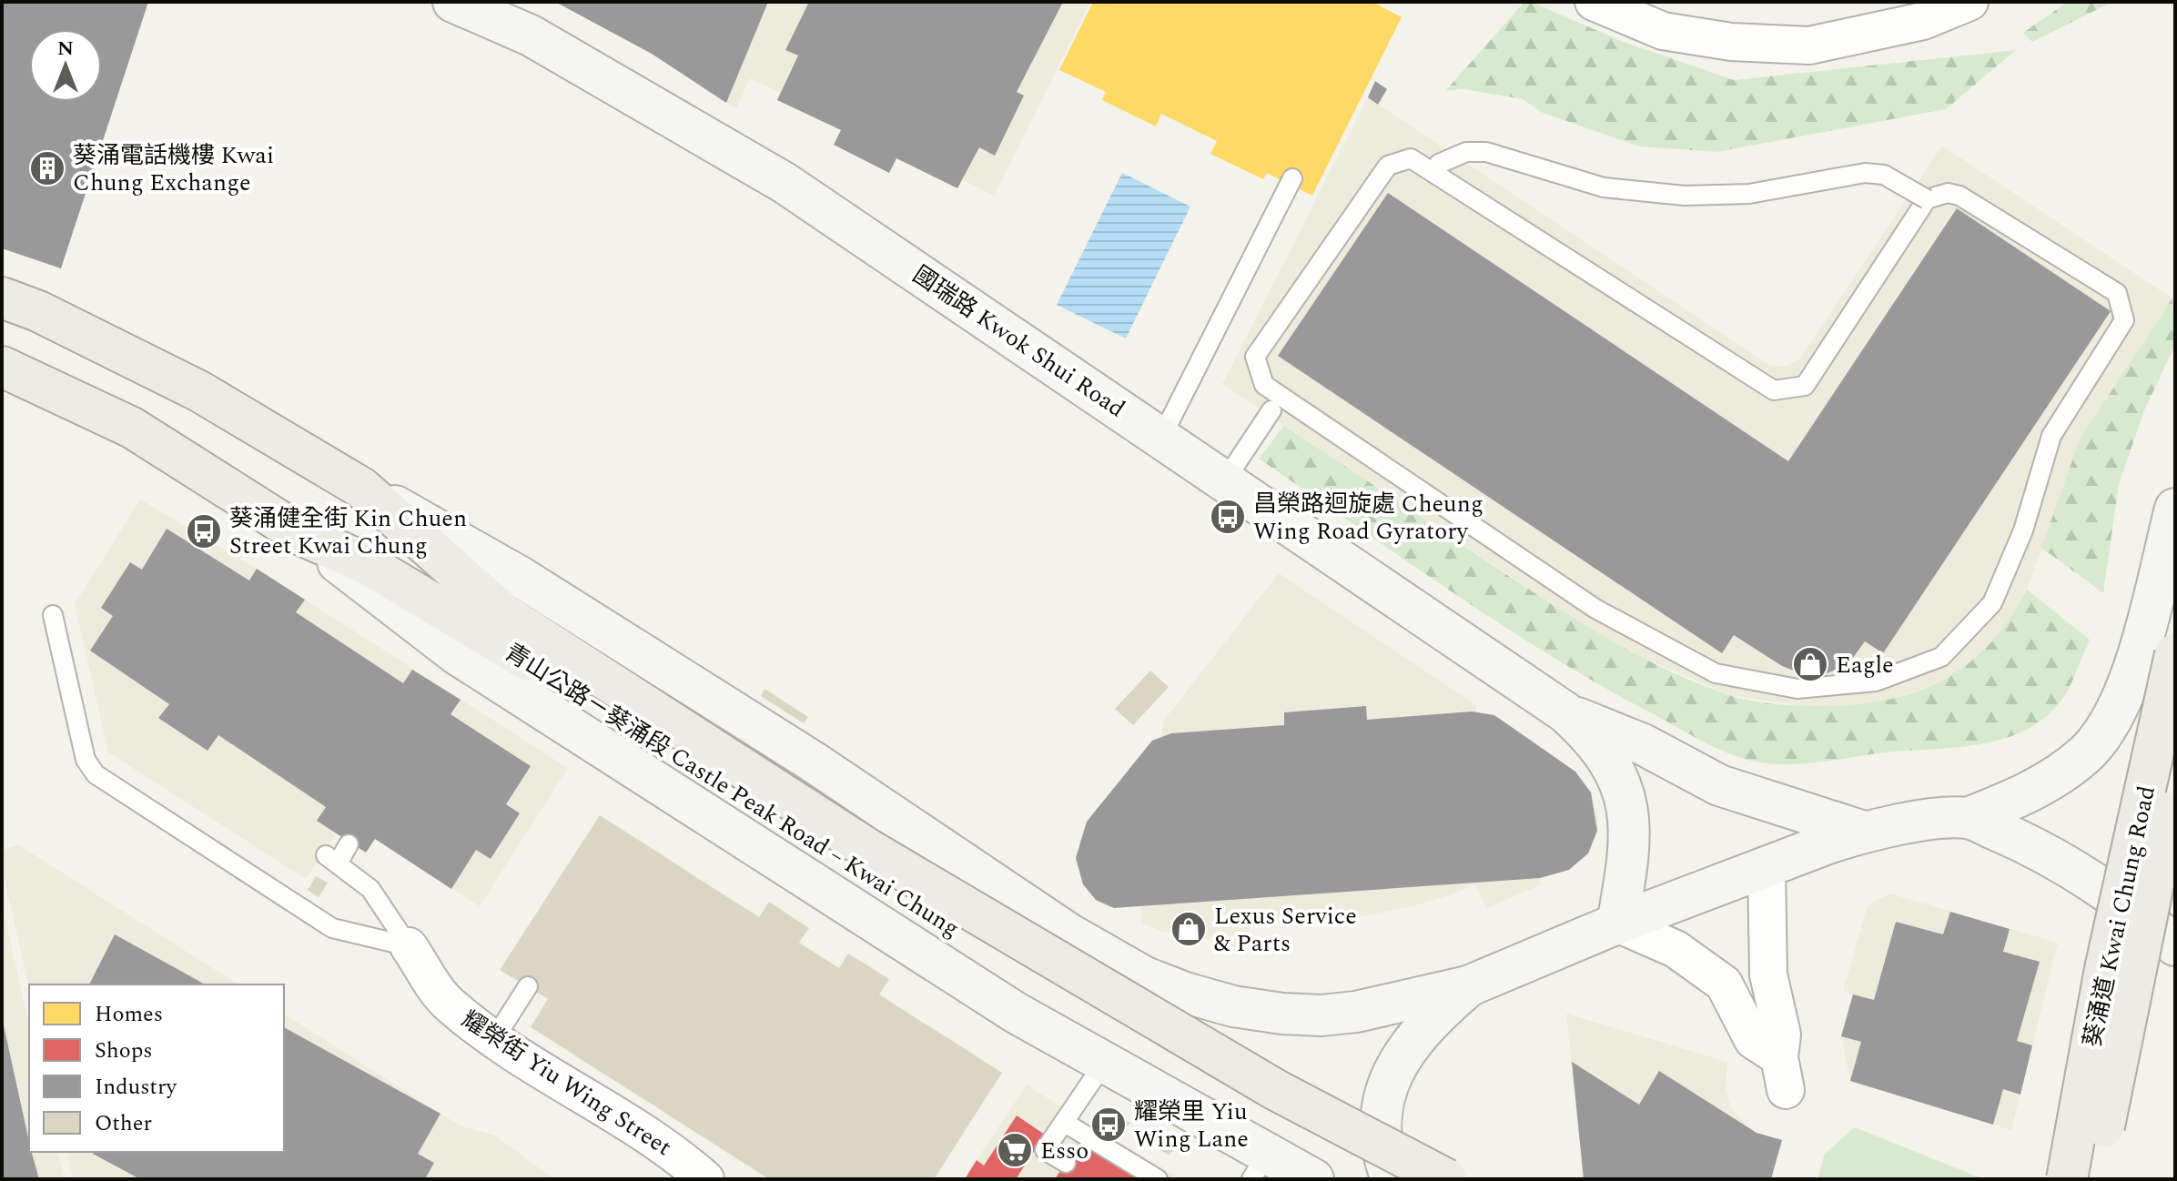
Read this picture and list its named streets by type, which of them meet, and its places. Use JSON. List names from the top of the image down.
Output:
{
  "streets": {
    "main road": ["國瑞路 Kwok Shui Road", "青山公路－葵涌段 Castle Peak Road – Kwai Chung", "葵涌道 Kwai Chung Road"],
    "street": ["耀榮街 Yiu Wing Street"]
  },
  "crossings": [
    ["國瑞路 Kwok Shui Road", "青山公路－葵涌段 Castle Peak Road – Kwai Chung"]
  ],
  "places": {
    "building": ["葵涌電話機樓 Kwai Chung Exchange"],
    "bus stop": ["昌榮路迴旋處 Cheung Wing Road Gyratory", "葵涌健全街 Kin Chuen Street Kwai Chung", "耀榮里 Yiu Wing Lane"],
    "shop": ["Eagle", "Lexus Service & Parts"],
    "supermarket": ["Esso"]
  },
  "legend": [
    "Homes",
    "Shops",
    "Industry",
    "Other"
  ],
  "north": "top"
}
